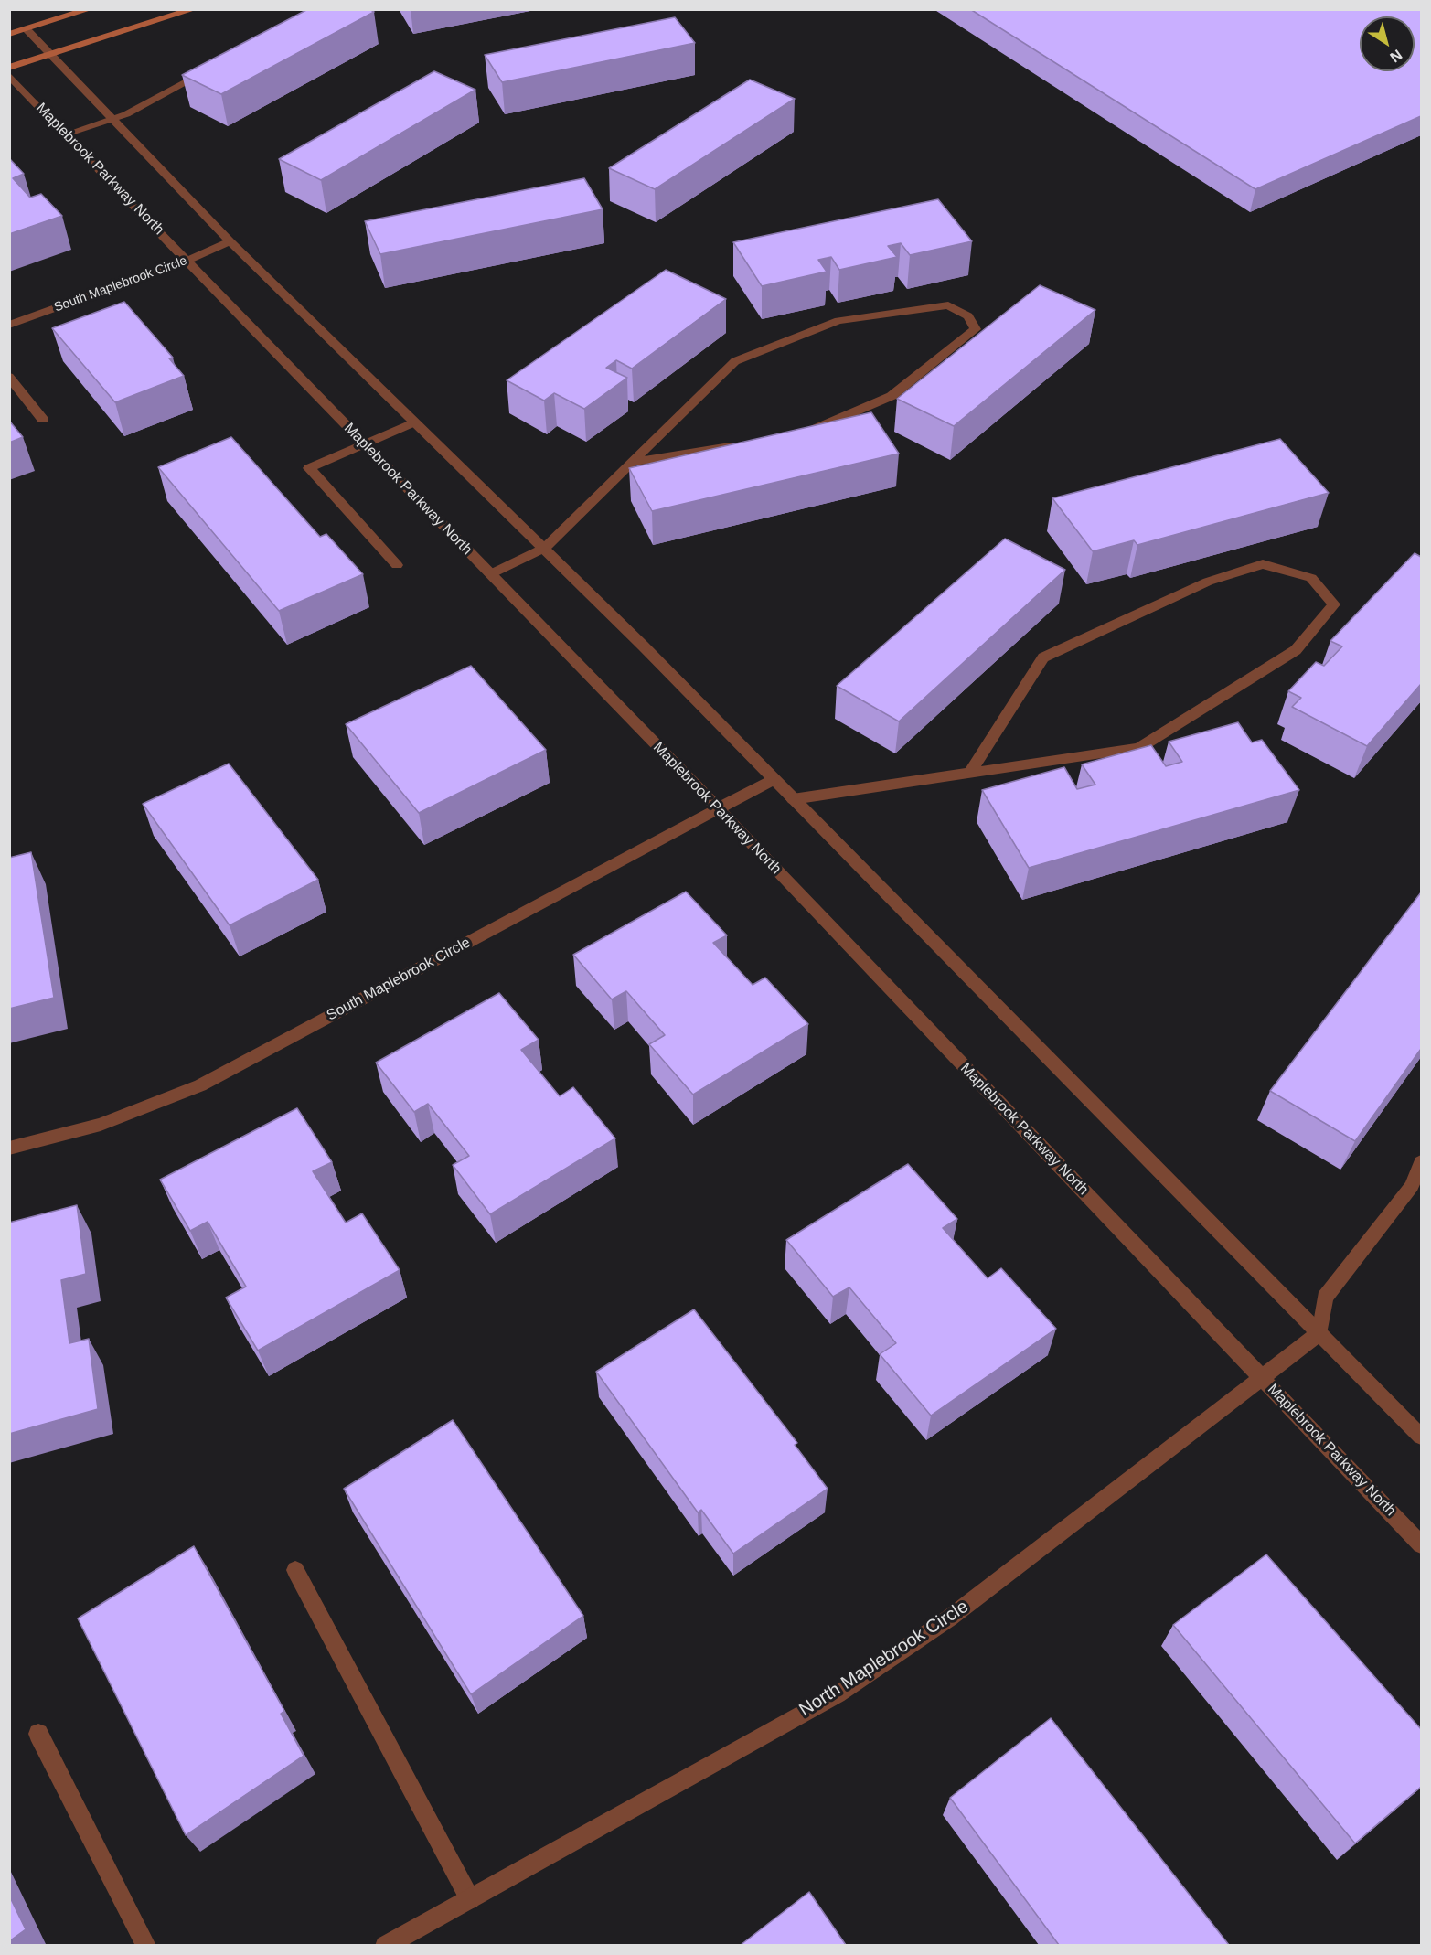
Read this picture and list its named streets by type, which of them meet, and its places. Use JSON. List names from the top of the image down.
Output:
{
  "streets": {
    "street": ["Maplebrook Parkway North", "South Maplebrook Circle", "North Maplebrook Circle"]
  },
  "crossings": [
    ["Maplebrook Parkway North", "South Maplebrook Circle"],
    ["Maplebrook Parkway North", "North Maplebrook Circle"]
  ],
  "north": "bottom right"
}
